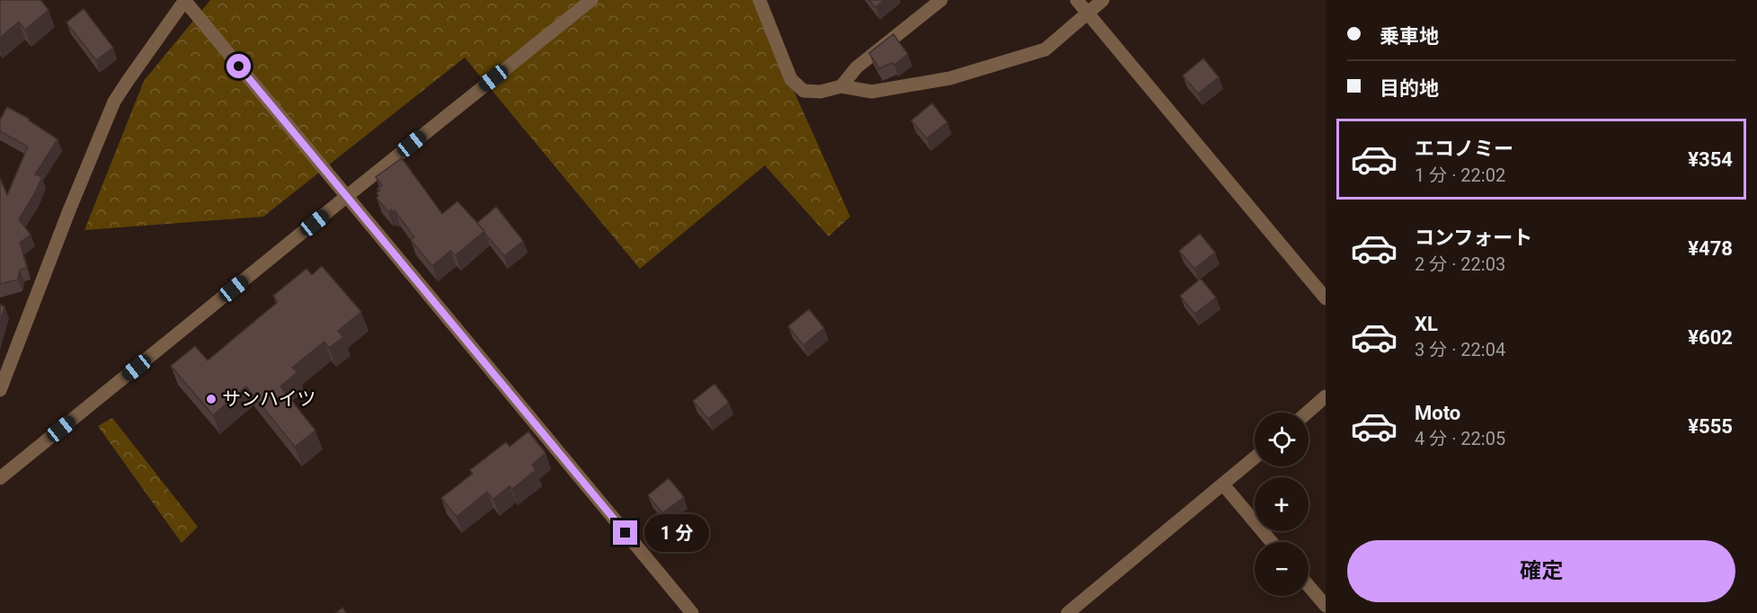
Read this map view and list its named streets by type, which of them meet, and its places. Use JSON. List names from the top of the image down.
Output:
{
  "places": ["サンハイツ"],
  "page": {
    "banner": ["乗車地", "目的地"],
    "list": [
      {
        "name": "エコノミー",
        "note": "1 分 · 22:02",
        "value": "¥354"
      },
      {
        "name": "コンフォート",
        "note": "2 分 · 22:03",
        "value": "¥478"
      },
      {
        "name": "XL",
        "note": "3 分 · 22:04",
        "value": "¥602"
      },
      {
        "name": "Moto",
        "note": "4 分 · 22:05",
        "value": "¥555"
      }
    ],
    "map_buttons": ["+", "−"],
    "bubble": "1 分",
    "buttons": "確定"
  }
}
